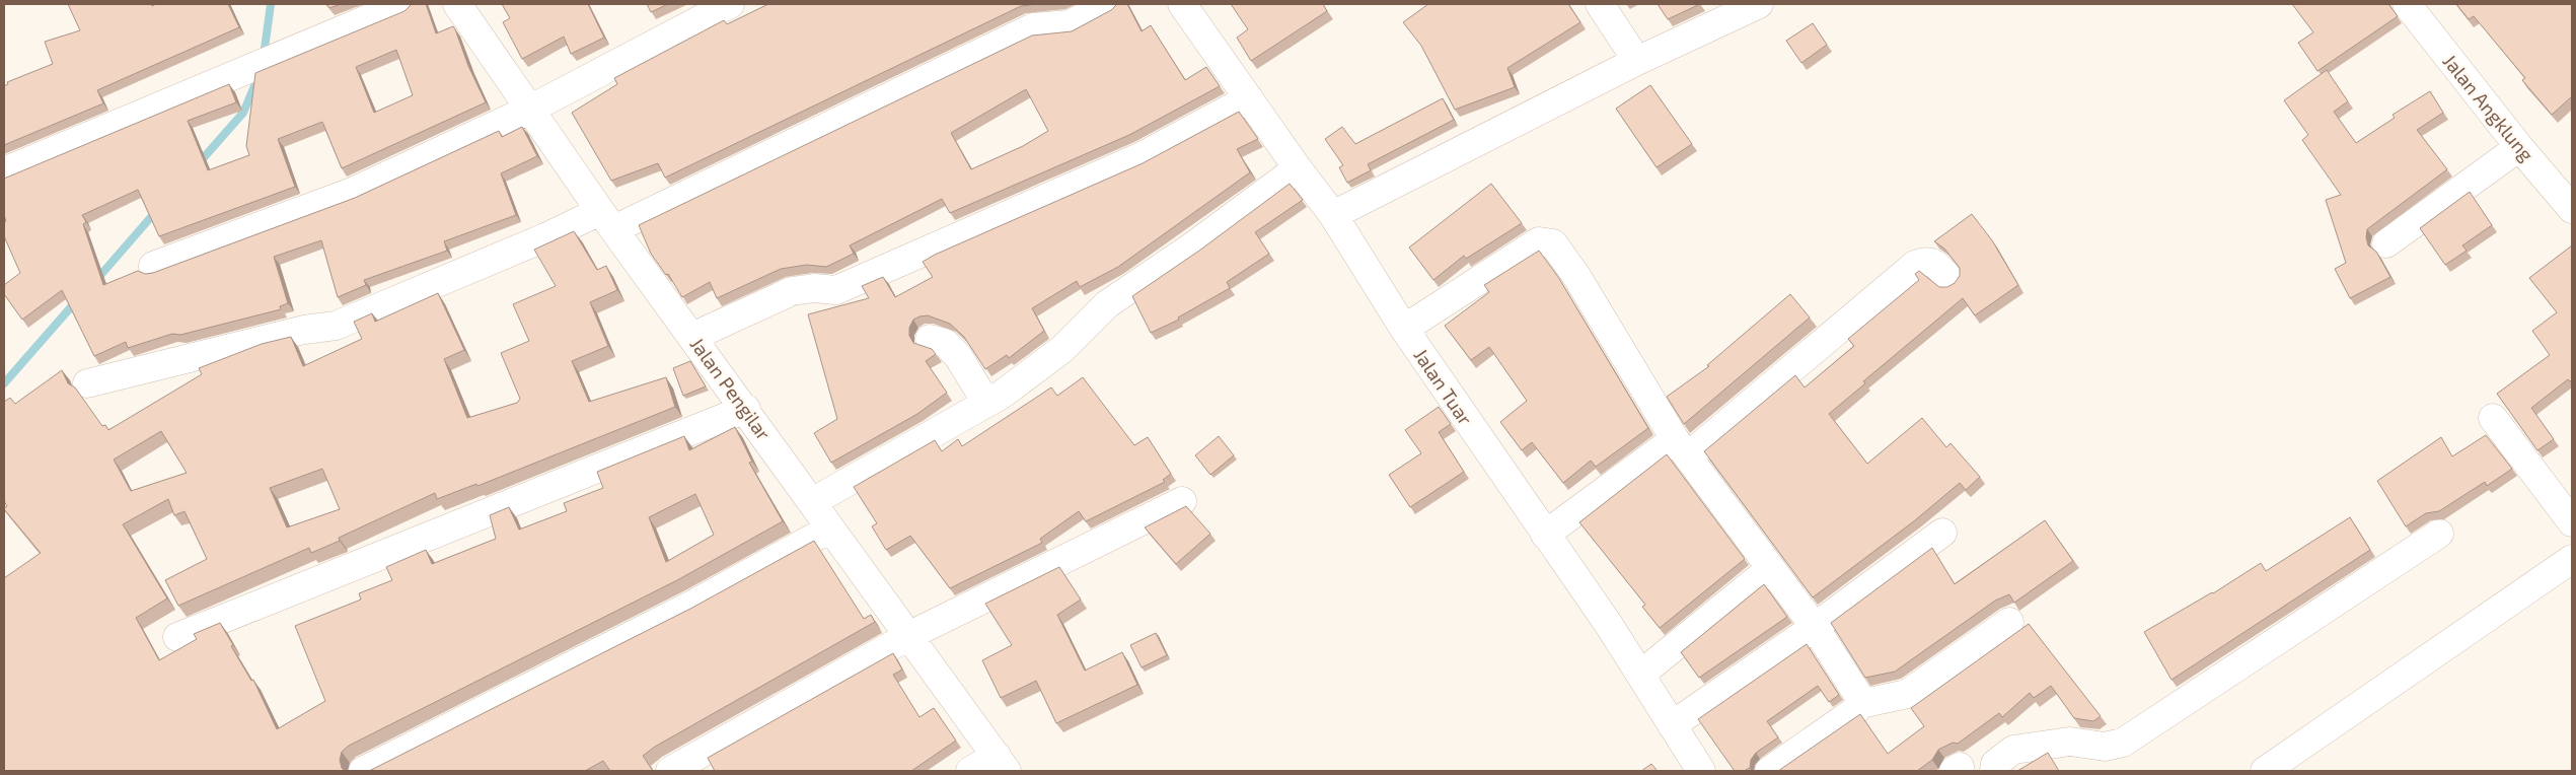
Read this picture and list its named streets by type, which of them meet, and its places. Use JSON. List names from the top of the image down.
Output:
{
  "streets": {
    "street": ["Jalan Angklung", "Jalan Tuar", "Jalan Pengilar"]
  }
}
